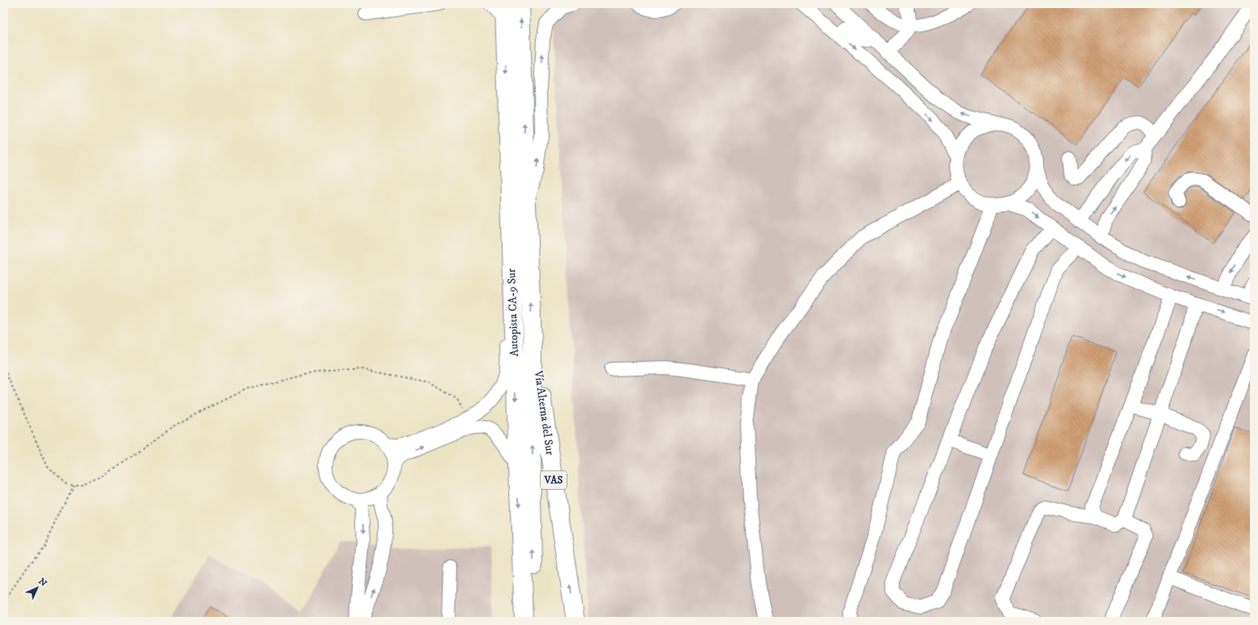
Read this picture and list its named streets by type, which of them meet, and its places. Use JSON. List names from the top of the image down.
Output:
{
  "streets": {
    "highway": ["Autopista CA-9 Sur", "Vía Alterna del Sur", "VAS"]
  },
  "crossings": [
    ["Autopista CA-9 Sur", "Vía Alterna del Sur"]
  ],
  "one_way": ["Vía Alterna del Sur"],
  "north": "top right"
}
